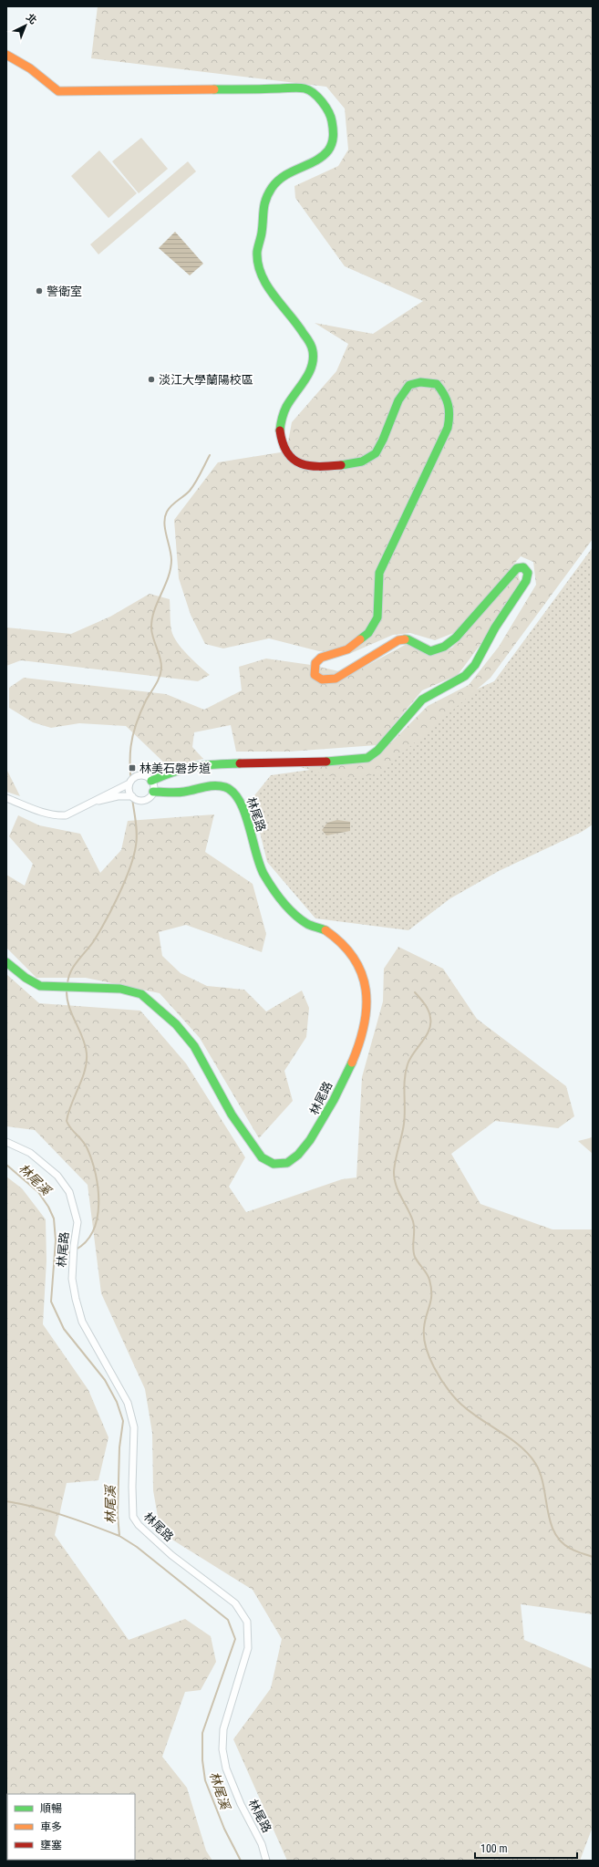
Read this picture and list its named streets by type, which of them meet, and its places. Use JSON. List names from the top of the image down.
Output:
{
  "streets": {
    "street": ["林尾路"]
  },
  "water": ["林尾溪"],
  "places": {
    "other": ["警衛室", "淡江大學蘭陽校區"],
    "transit": ["林美石磐步道"]
  },
  "legend": ["順暢", "車多", "壅塞"],
  "scale_bar": "100 m",
  "north": "top right"
}
